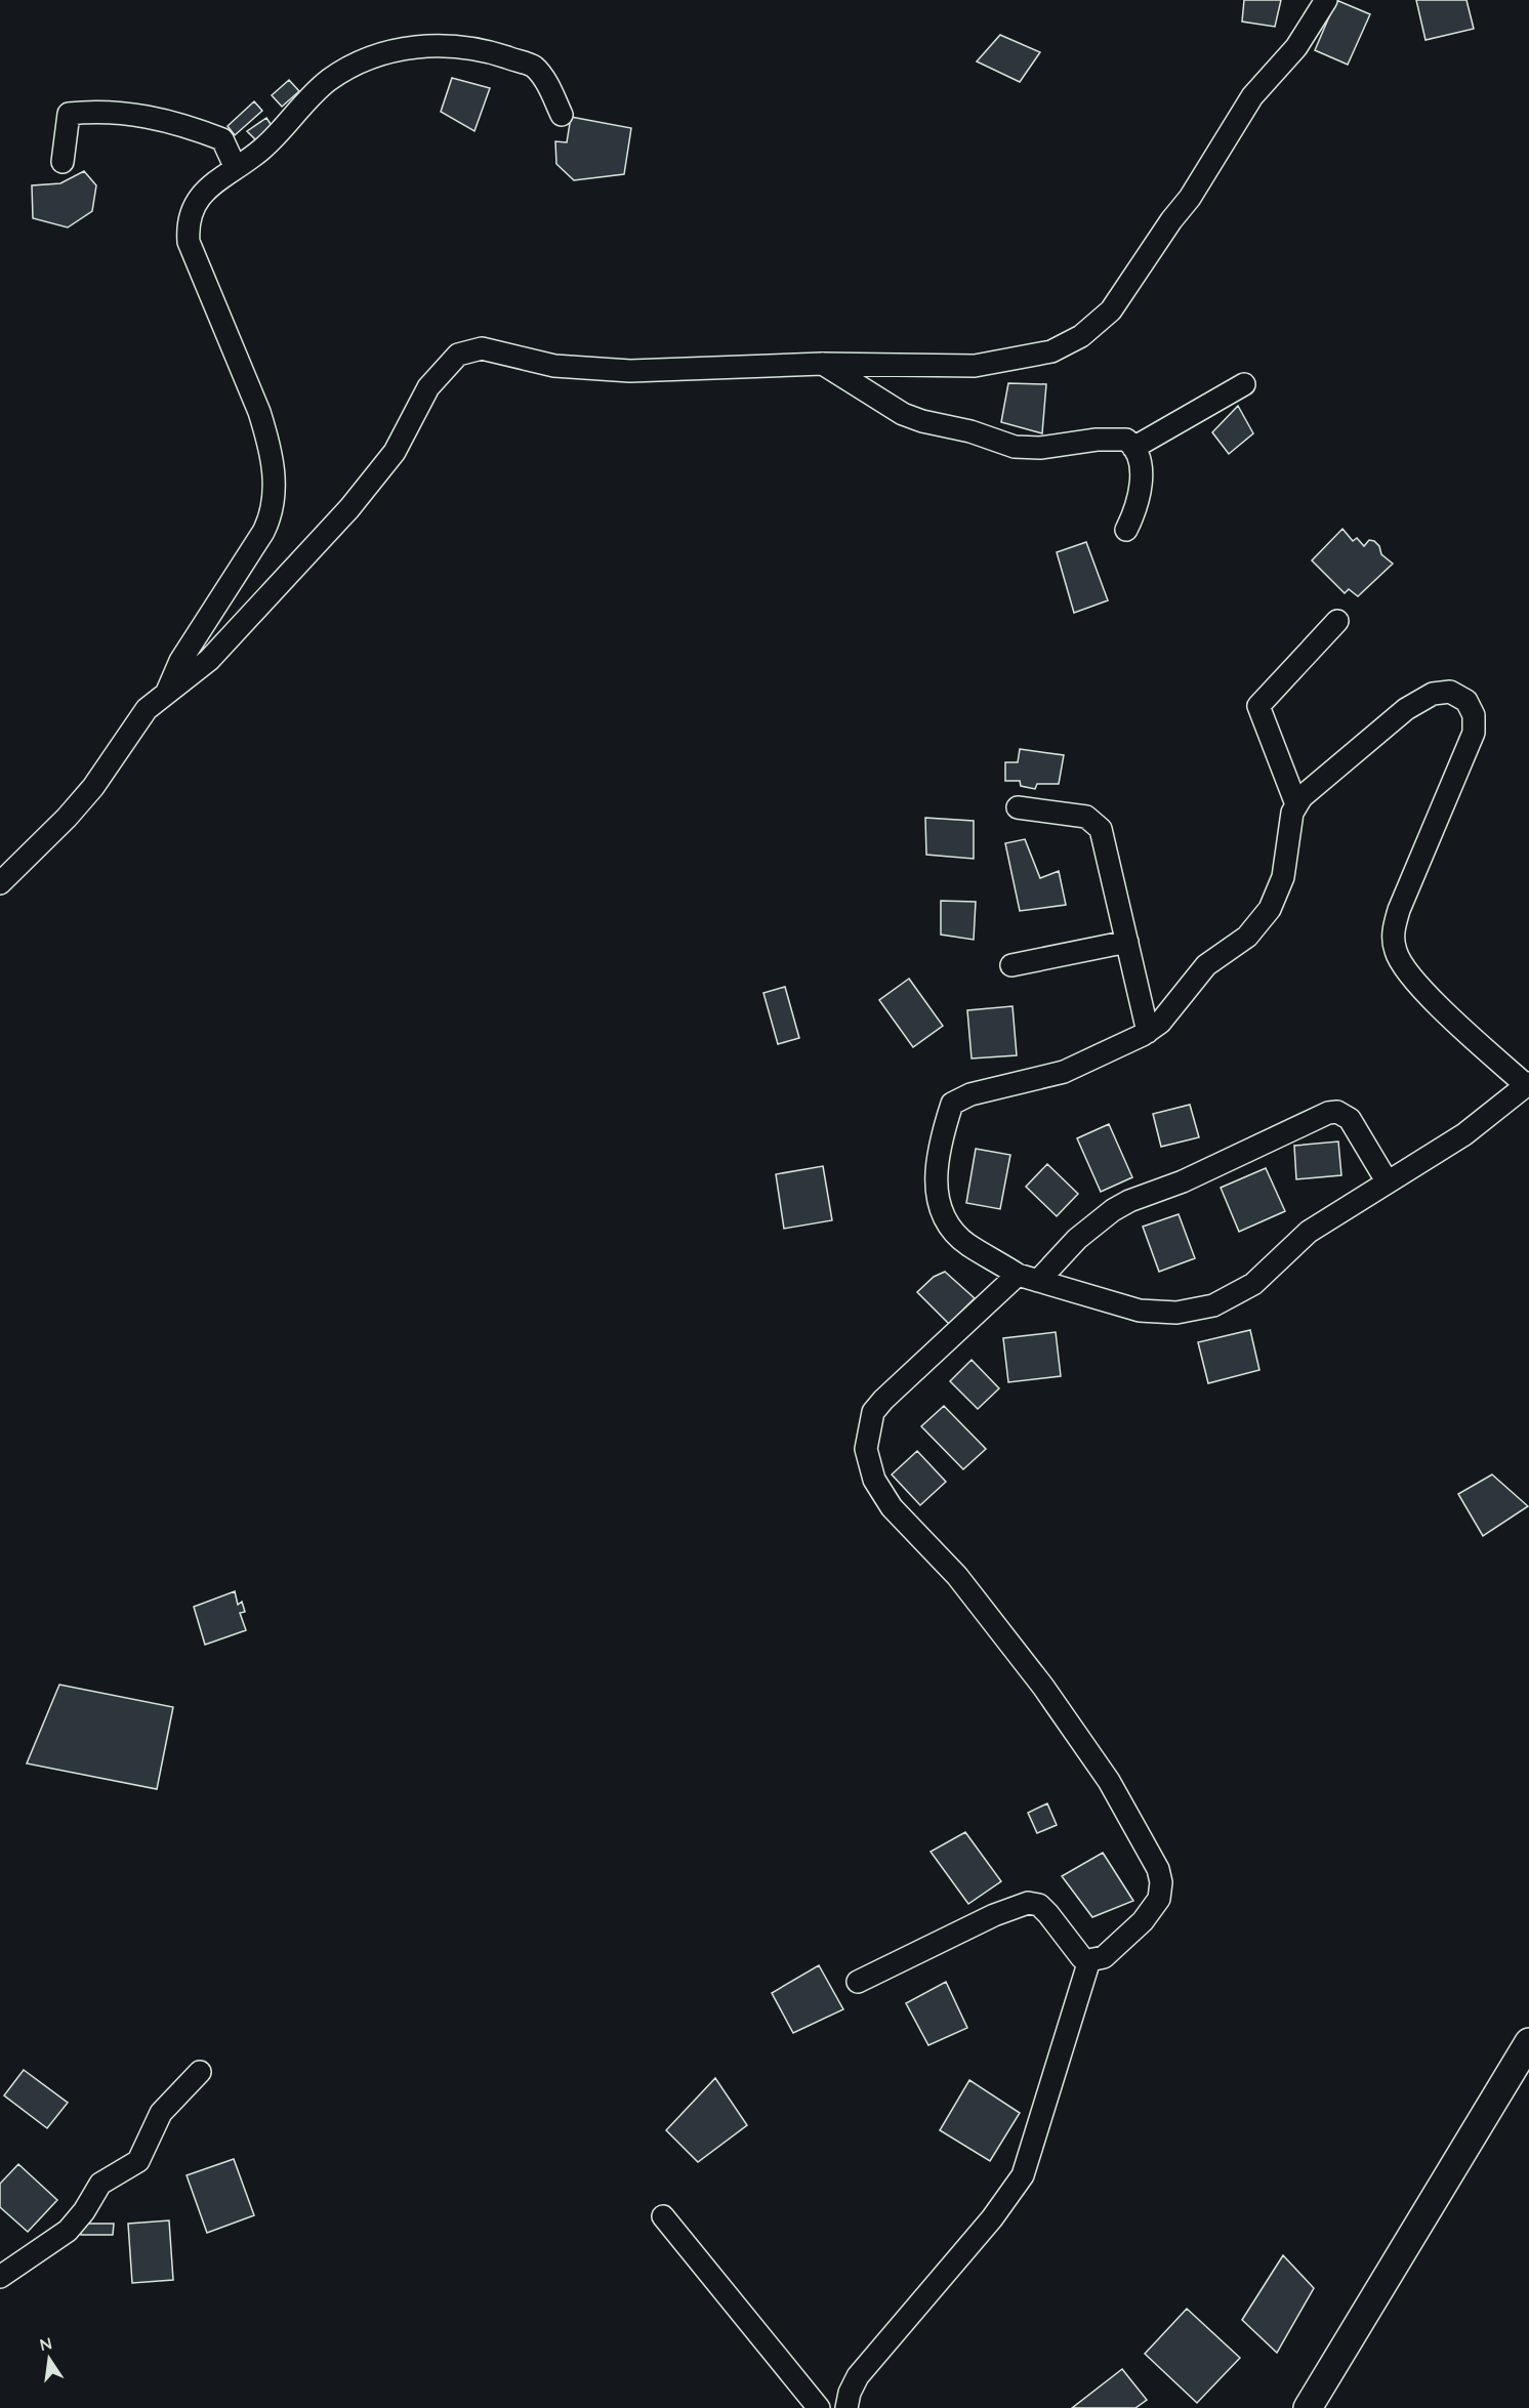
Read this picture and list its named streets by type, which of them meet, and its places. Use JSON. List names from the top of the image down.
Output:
{
  "north": "top"
}
